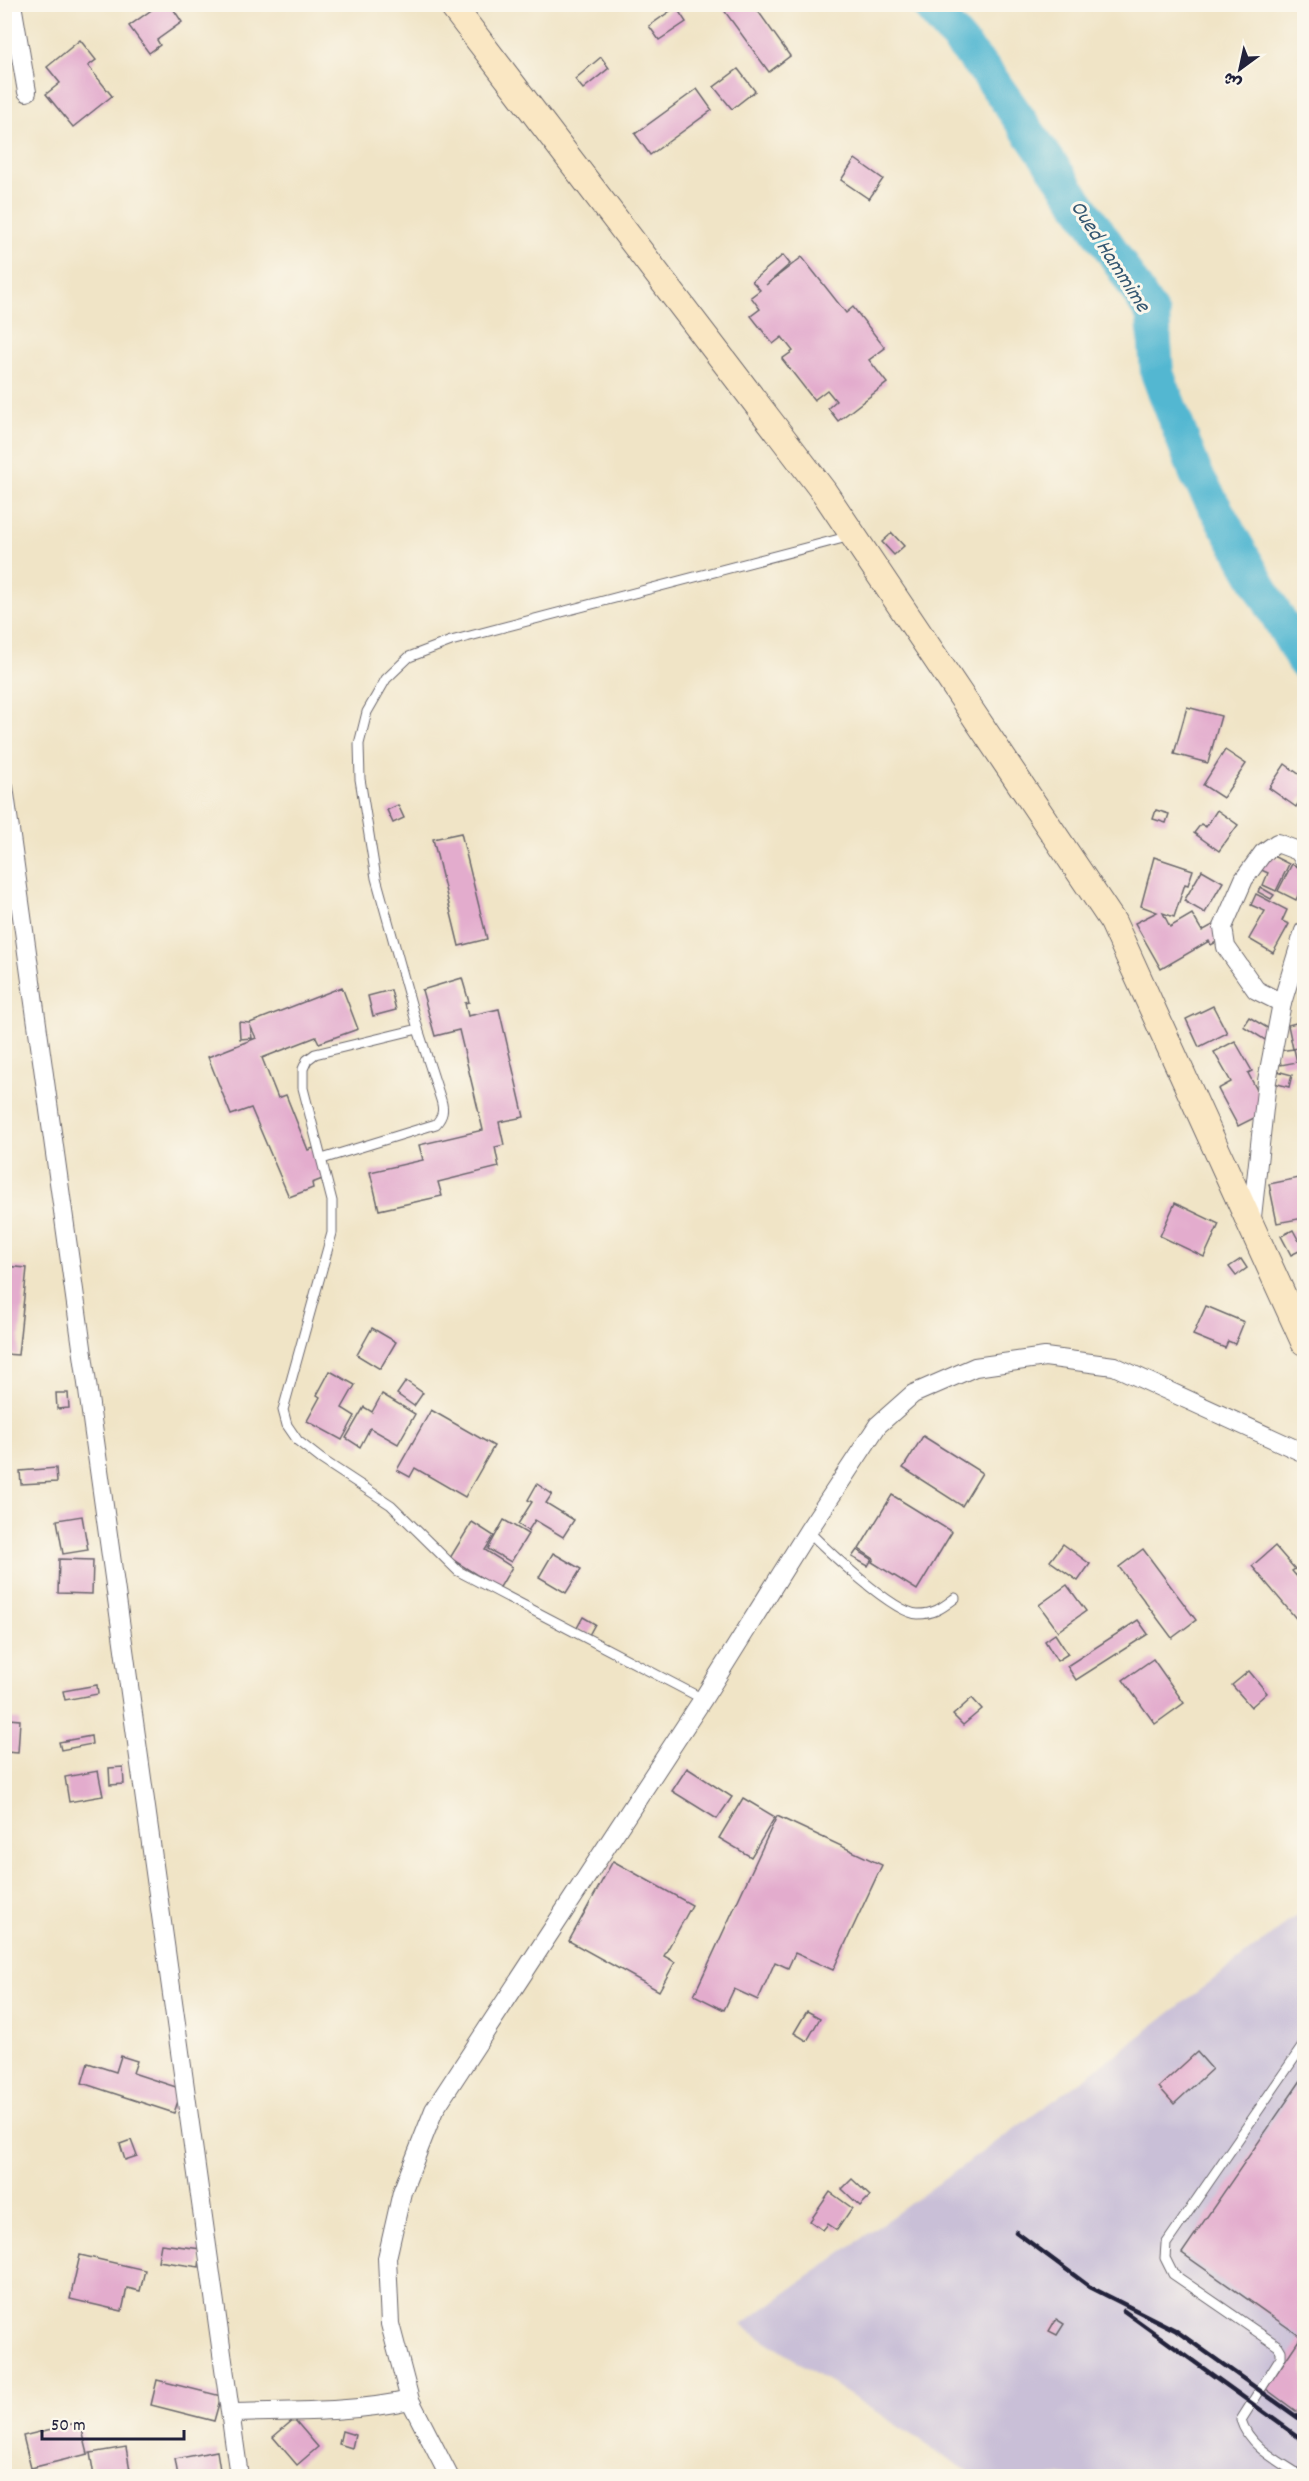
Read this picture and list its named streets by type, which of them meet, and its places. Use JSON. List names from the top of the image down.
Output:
{
  "water": ["Oued Hammime"],
  "scale_bar": "50 m",
  "north": "bottom left"
}
